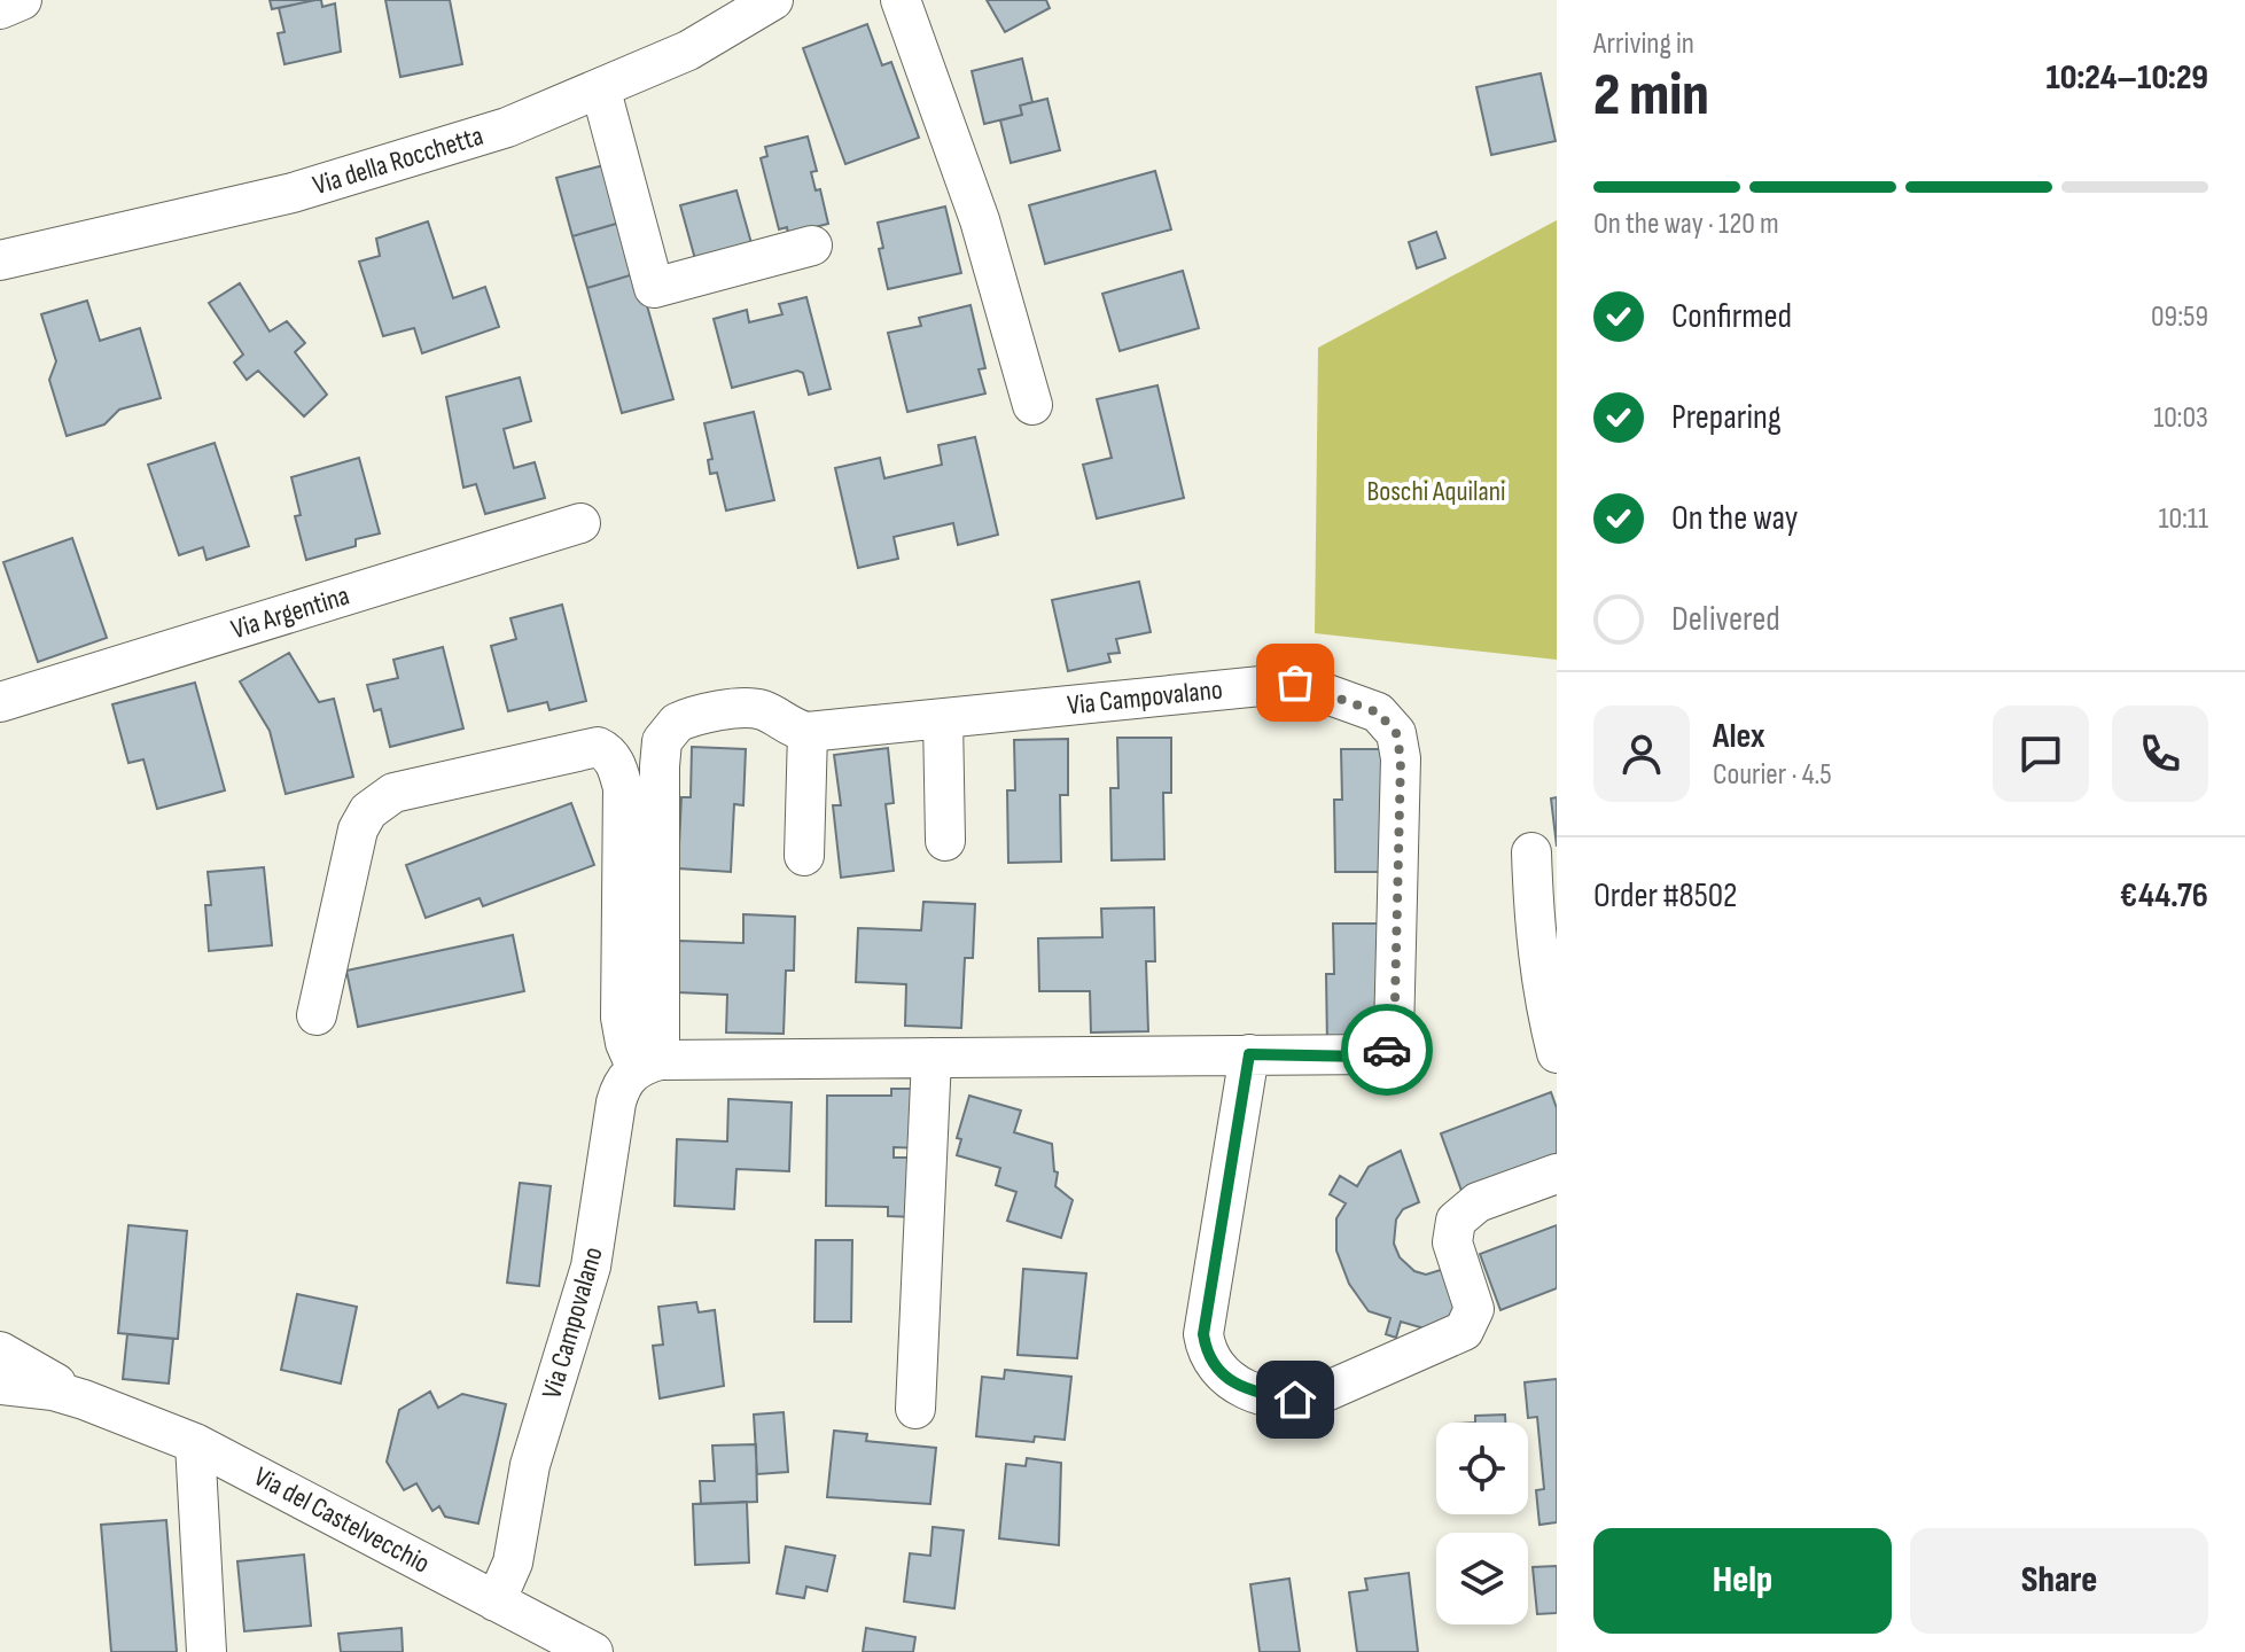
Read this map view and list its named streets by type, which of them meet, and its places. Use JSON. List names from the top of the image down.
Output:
{
  "streets": {
    "street": [
      "Via della Rocchetta",
      "Via Argentina",
      "Via Campovalano",
      "Via del Castelvecchio"
    ]
  },
  "crossings": [
    ["Via Campovalano", "Via del Castelvecchio"]
  ],
  "parks": ["Boschi Aquilani"],
  "page": {
    "heading": ["2 min", "Arriving in", "10:24–10:29"],
    "panel": [
      "Alex",
      "Courier · 4.5",
      "Order #8502",
      "€44.76"
    ],
    "bar": "On the way · 120 m",
    "list": [
      ["Confirmed", "09:59"],
      ["Preparing", "10:03"],
      ["On the way", "10:11"],
      "Delivered"
    ],
    "buttons": ["Help", "Share"]
  }
}
